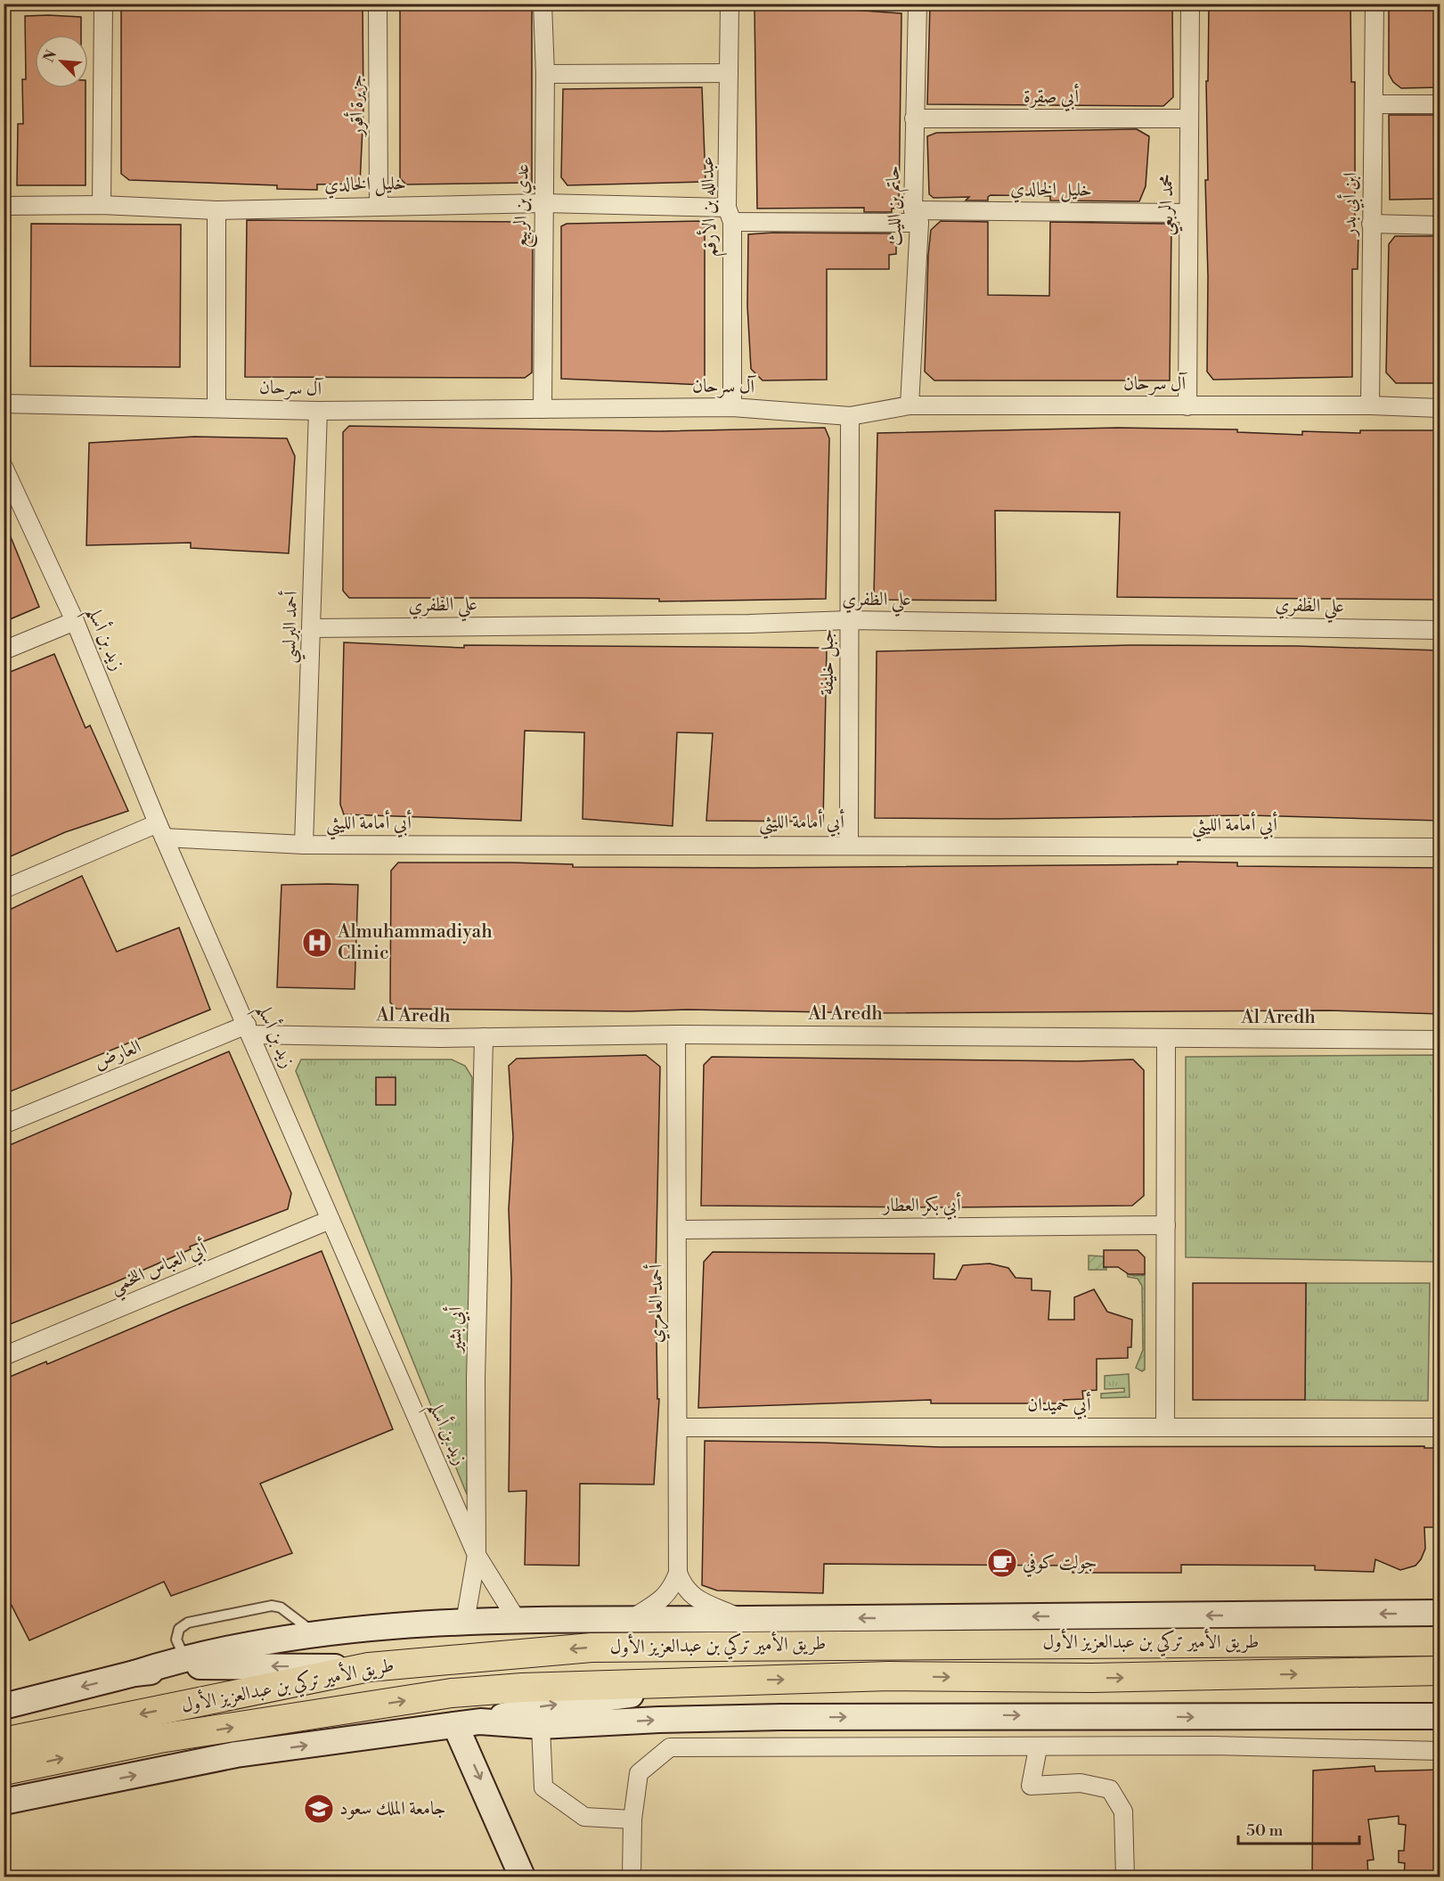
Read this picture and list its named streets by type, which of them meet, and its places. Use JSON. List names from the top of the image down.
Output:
{
  "streets": {
    "main road": ["طريق الأمير تركي بن عبدالعزيز الأول"],
    "street": [
      "أبي صقرة",
      "جزيرة أقور",
      "خليل الخالدي",
      "ابن أبي بدر",
      "محمد الربعي",
      "عدي بن الربيع",
      "حاتم بن الليث",
      "عبدالله بن الأرقم",
      "آل سرحان",
      "علي الظفري",
      "أحمد البرلسي",
      "زيد بن أسلم",
      "جبل خليفة",
      "أبي أمامة الليثي",
      "Al Aredh",
      "العارض",
      "أبي بكر العطار",
      "أبي العباس اللخمي",
      "أحمد العامري",
      "أبي بشير",
      "أبي حميدان"
    ]
  },
  "crossings": [
    ["أبي صقرة", "محمد الربعي"],
    ["أبي صقرة", "حاتم بن الليث"],
    ["جزيرة أقور", "خليل الخالدي"],
    ["خليل الخالدي", "محمد الربعي"],
    ["خليل الخالدي", "عدي بن الربيع"],
    ["خليل الخالدي", "حاتم بن الليث"],
    ["خليل الخالدي", "عبدالله بن الأرقم"],
    ["ابن أبي بدر", "آل سرحان"],
    ["محمد الربعي", "آل سرحان"],
    ["عدي بن الربيع", "آل سرحان"],
    ["حاتم بن الليث", "آل سرحان"],
    ["عبدالله بن الأرقم", "آل سرحان"],
    ["آل سرحان", "أحمد البرلسي"],
    ["آل سرحان", "جبل خليفة"],
    ["علي الظفري", "أحمد البرلسي"],
    ["علي الظفري", "جبل خليفة"],
    ["أحمد البرلسي", "أبي أمامة الليثي"],
    ["زيد بن أسلم", "أبي أمامة الليثي"],
    ["زيد بن أسلم", "Al Aredh"],
    ["زيد بن أسلم", "العارض"],
    ["زيد بن أسلم", "أبي العباس اللخمي"],
    ["زيد بن أسلم", "أبي بشير"],
    ["جبل خليفة", "أبي أمامة الليثي"],
    ["Al Aredh", "العارض"],
    ["Al Aredh", "أحمد العامري"],
    ["Al Aredh", "أبي بشير"],
    ["أبي بكر العطار", "أحمد العامري"],
    ["أحمد العامري", "أبي حميدان"]
  ],
  "places": {
    "hospital": ["Almuhammadiyah Clinic"],
    "cafe": ["جولت كوفي"],
    "school or university": ["جامعة الملك سعود"]
  },
  "scale_bar": "50 m",
  "north": "top left"
}
